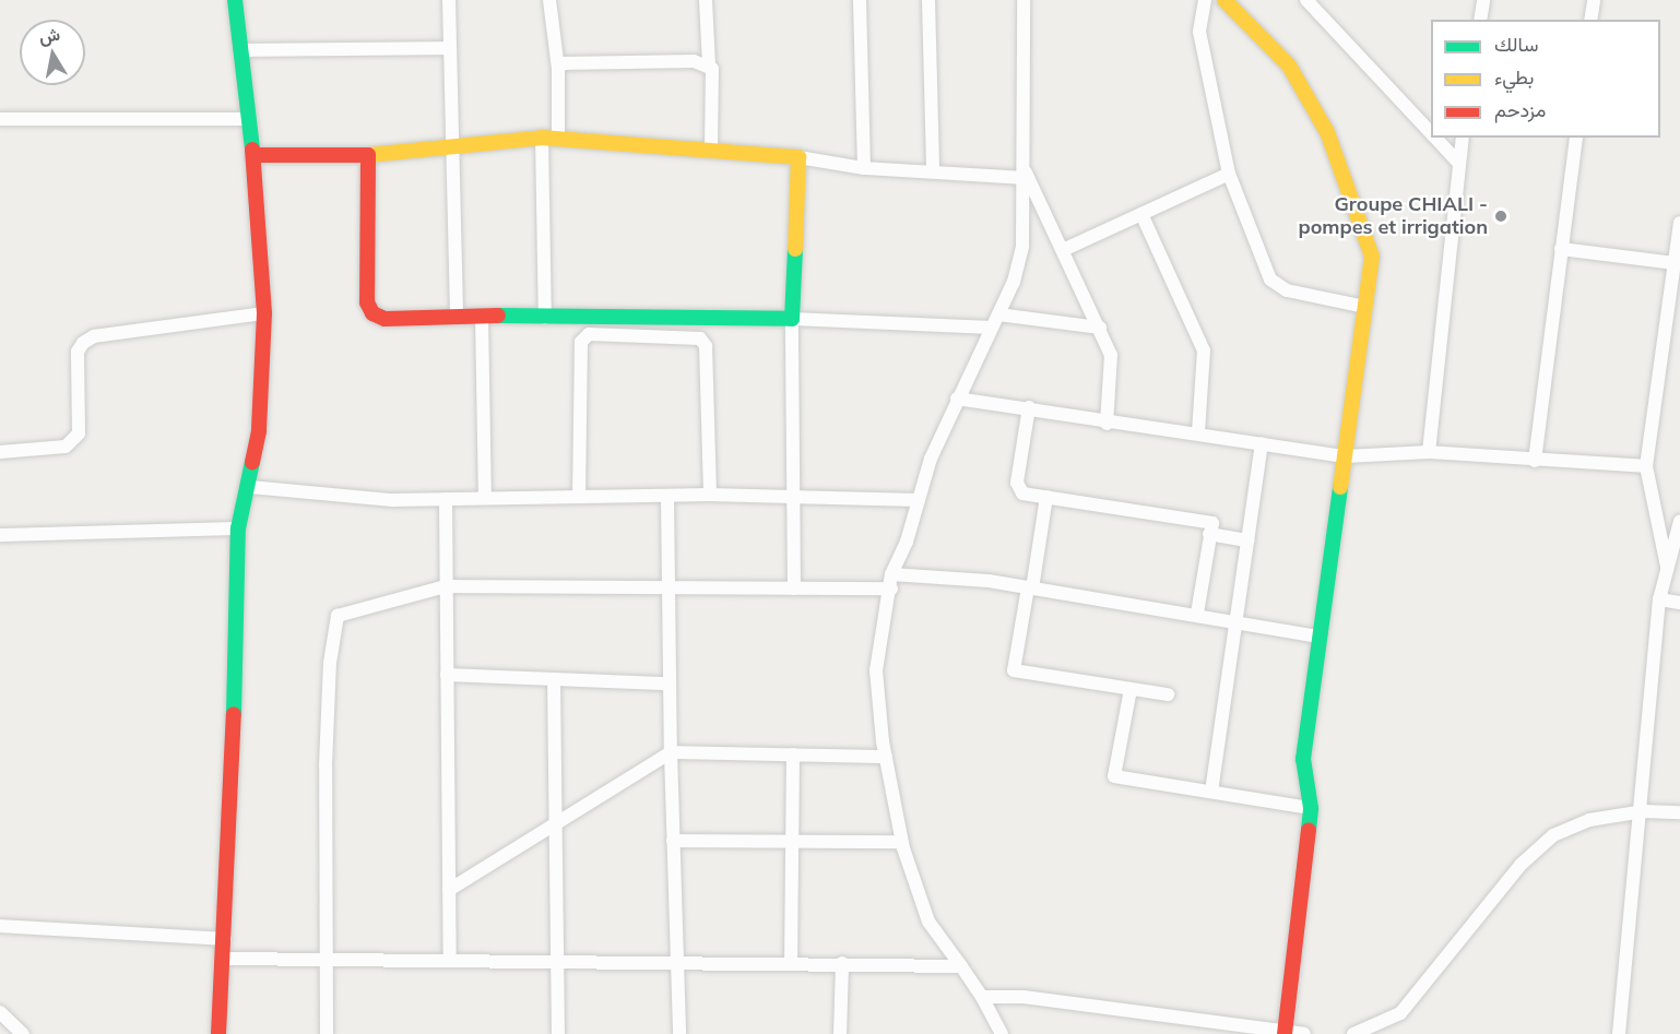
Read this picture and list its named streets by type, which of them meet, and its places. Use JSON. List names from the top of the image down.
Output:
{
  "places": ["Groupe CHIALI - pompes et irrigation"],
  "legend": ["سالك", "بطيء", "مزدحم"],
  "north": "top"
}
